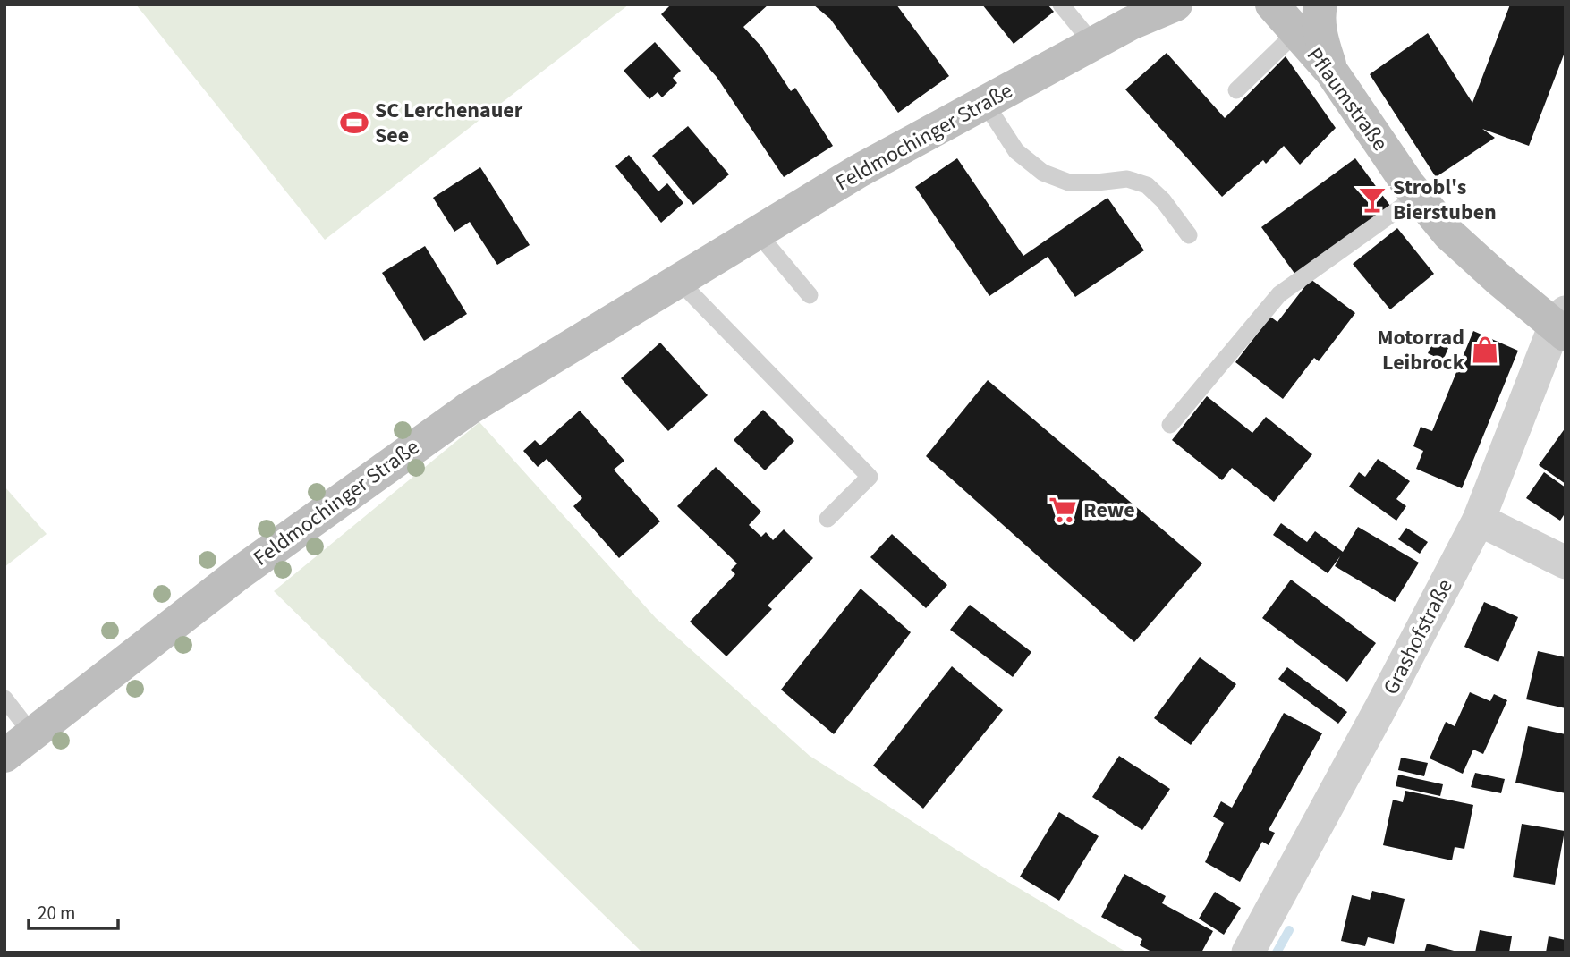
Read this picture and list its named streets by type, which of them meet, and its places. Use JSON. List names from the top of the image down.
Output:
{
  "streets": {
    "main road": ["Pflaumstraße", "Feldmochinger Straße"],
    "street": ["Grashofstraße"]
  },
  "crossings": [
    ["Pflaumstraße", "Grashofstraße"]
  ],
  "places": {
    "sports": ["SC Lerchenauer See"],
    "bar": ["Strobl's Bierstuben"],
    "shop": ["Motorrad Leibrock"],
    "supermarket": ["Rewe"]
  },
  "scale_bar": "20 m"
}
